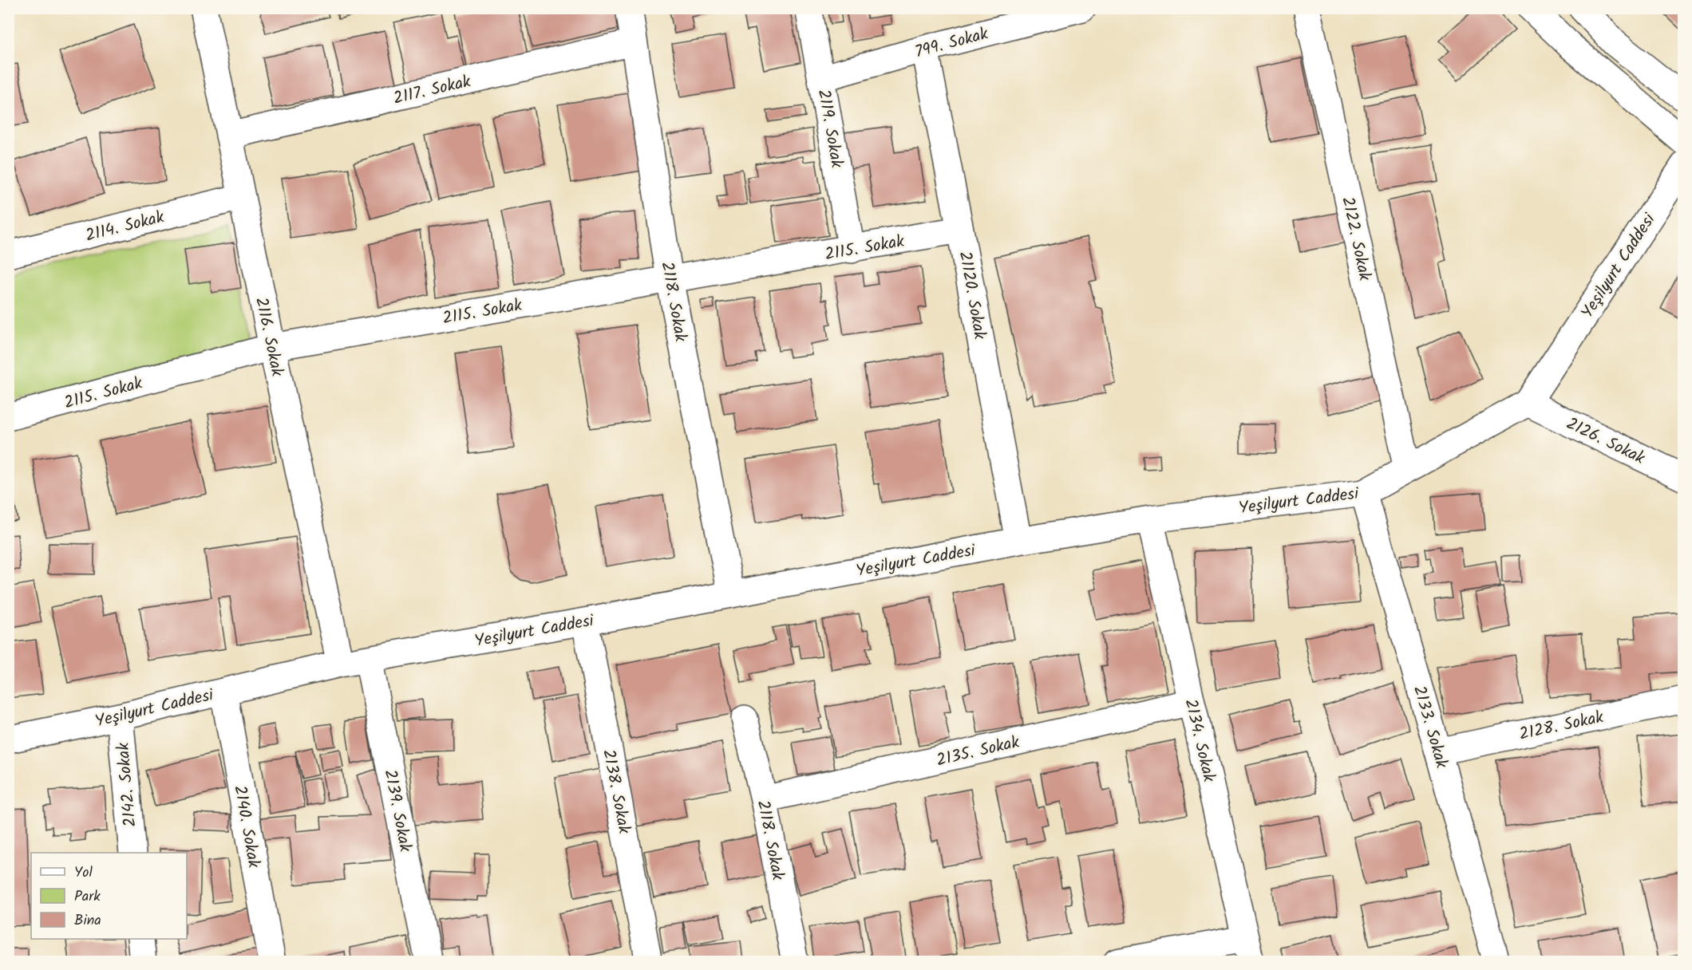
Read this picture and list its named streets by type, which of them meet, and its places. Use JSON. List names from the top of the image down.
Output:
{
  "streets": {
    "street": [
      "799. Sokak",
      "2117. Sokak",
      "2119. Sokak",
      "2114. Sokak",
      "2122. Sokak",
      "2115. Sokak",
      "Yeşilyurt Caddesi",
      "21120. Sokak",
      "2118. Sokak",
      "2116. Sokak",
      "2126. Sokak",
      "2128. Sokak",
      "2133. Sokak",
      "2134. Sokak",
      "2135. Sokak",
      "2142. Sokak",
      "2138. Sokak",
      "2139. Sokak",
      "2140. Sokak"
    ]
  },
  "crossings": [
    ["799. Sokak", "2119. Sokak"],
    ["799. Sokak", "21120. Sokak"],
    ["2117. Sokak", "2118. Sokak"],
    ["2117. Sokak", "2116. Sokak"],
    ["2119. Sokak", "2115. Sokak"],
    ["2114. Sokak", "2116. Sokak"],
    ["2122. Sokak", "Yeşilyurt Caddesi"],
    ["2115. Sokak", "21120. Sokak"],
    ["2115. Sokak", "2118. Sokak"],
    ["2115. Sokak", "2116. Sokak"],
    ["Yeşilyurt Caddesi", "21120. Sokak"],
    ["Yeşilyurt Caddesi", "2118. Sokak"],
    ["Yeşilyurt Caddesi", "2116. Sokak"],
    ["Yeşilyurt Caddesi", "2126. Sokak"],
    ["Yeşilyurt Caddesi", "2133. Sokak"],
    ["Yeşilyurt Caddesi", "2134. Sokak"],
    ["Yeşilyurt Caddesi", "2142. Sokak"],
    ["Yeşilyurt Caddesi", "2138. Sokak"],
    ["Yeşilyurt Caddesi", "2139. Sokak"],
    ["Yeşilyurt Caddesi", "2140. Sokak"],
    ["2118. Sokak", "2135. Sokak"],
    ["2128. Sokak", "2133. Sokak"],
    ["2134. Sokak", "2135. Sokak"]
  ],
  "legend": ["Yol", "Park", "Bina"]
}
